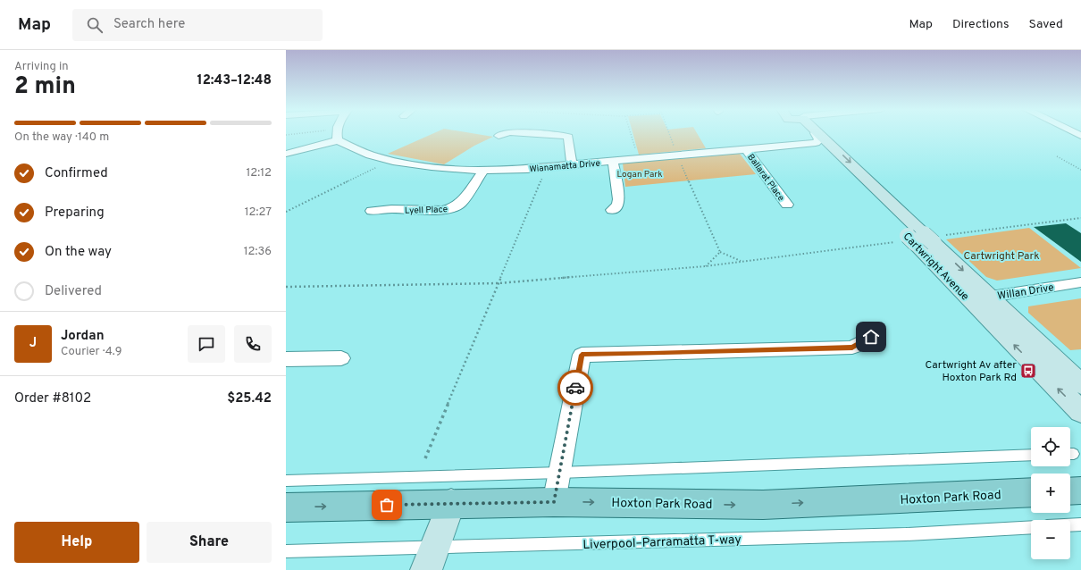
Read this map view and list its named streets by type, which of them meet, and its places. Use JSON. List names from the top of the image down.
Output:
{
  "streets": {
    "main road": ["Hoxton Park Road"],
    "street": [
      "Wianamatta Drive",
      "Ballarat Place",
      "Lyell Place",
      "Cartwright Avenue",
      "Willan Drive"
    ],
    "lane": ["Liverpool–Parramatta T-way"]
  },
  "crossings": [
    ["Wianamatta Drive", "Ballarat Place"],
    ["Wianamatta Drive", "Lyell Place"],
    ["Wianamatta Drive", "Cartwright Avenue"],
    ["Cartwright Avenue", "Willan Drive"]
  ],
  "one_way": ["Hoxton Park Road"],
  "parks": ["Logan Park", "Cartwright Park"],
  "places": {
    "bus stop": ["Cartwright Av after Hoxton Park Rd"]
  },
  "page": {
    "header": "Map",
    "search": "Search here",
    "nav": ["Map", "Directions", "Saved"],
    "heading": ["2 min", "Arriving in", "12:43–12:48"],
    "panel": [
      "Jordan",
      "Courier · 4.9",
      "Order #8102",
      "$25.42"
    ],
    "bar": "On the way · 140 m",
    "list": [
      ["Confirmed", "12:12"],
      ["Preparing", "12:27"],
      ["On the way", "12:36"],
      "Delivered"
    ],
    "round": "J",
    "map_buttons": ["+", "−"],
    "buttons": ["Help", "Share"]
  }
}
